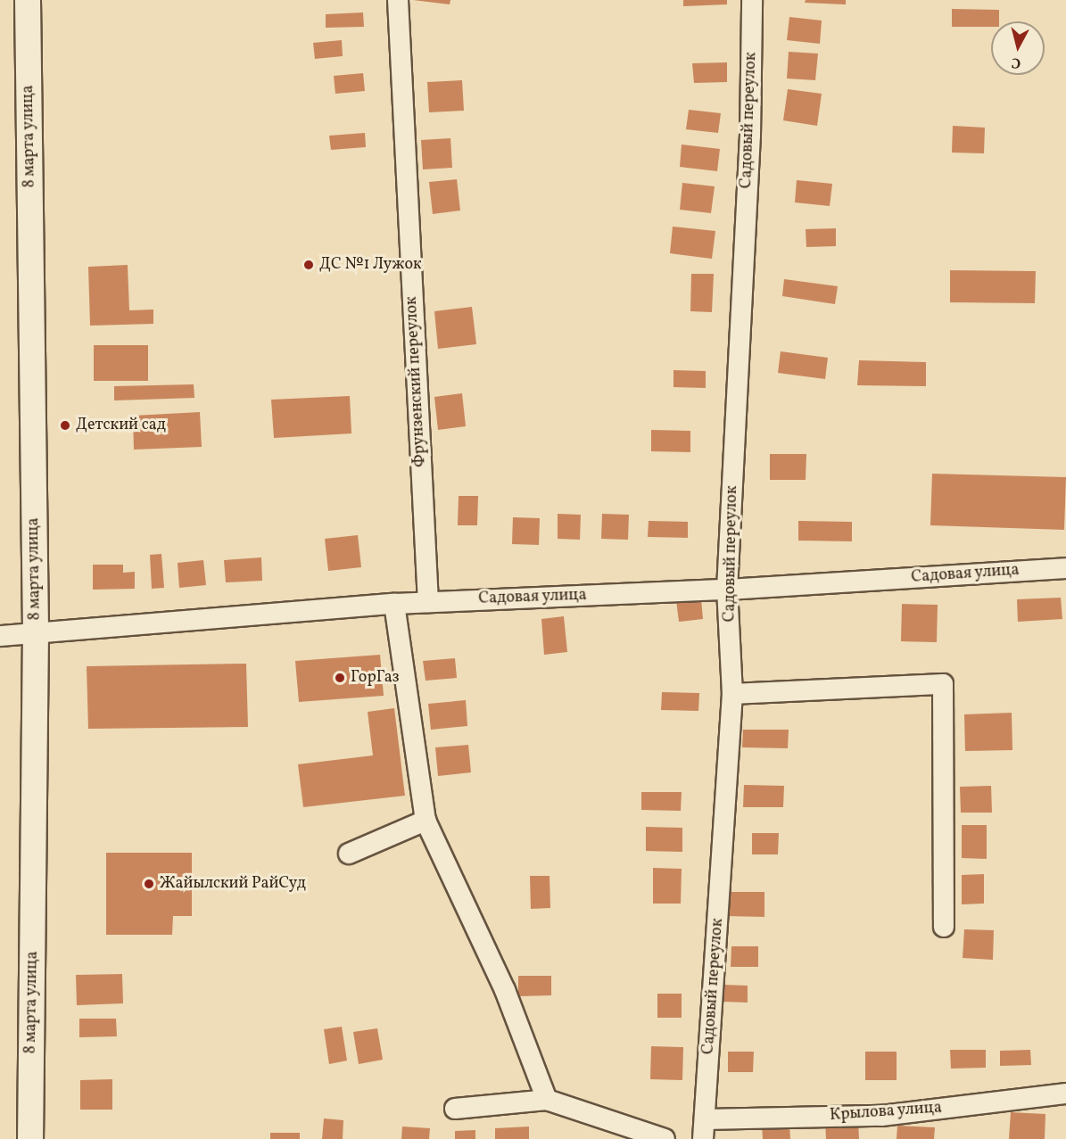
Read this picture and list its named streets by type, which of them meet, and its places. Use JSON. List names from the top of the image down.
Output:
{
  "streets": {
    "street": [
      "Садовый переулок",
      "8 марта улица",
      "Фрунзенский переулок",
      "Садовая улица",
      "Крылова улица"
    ]
  },
  "crossings": [
    ["Садовый переулок", "Садовая улица"],
    ["Садовый переулок", "Крылова улица"],
    ["8 марта улица", "Садовая улица"],
    ["Фрунзенский переулок", "Садовая улица"]
  ],
  "places": [
    "ДС №1 Лужок",
    "Детский сад",
    "ГорГаз",
    "Жайылский РайСуд"
  ],
  "north": "bottom"
}
